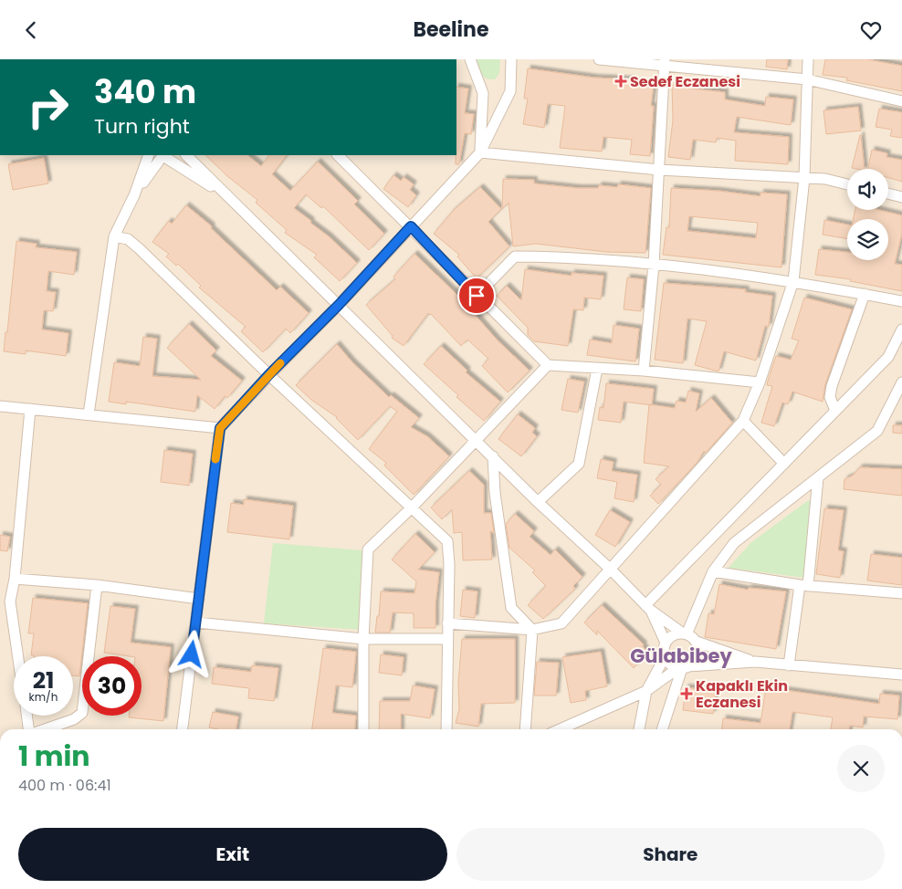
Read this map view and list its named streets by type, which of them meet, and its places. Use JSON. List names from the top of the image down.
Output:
{
  "districts": ["Gülabibey"],
  "places": {
    "health": ["Sedef Eczanesi", "Kapaklı Ekin Eczanesi"]
  },
  "page": {
    "header": "Beeline",
    "turn": ["340 m", "Turn right"],
    "speed": "21 km/h",
    "limit": "30",
    "heading": ["1 min", "400 m · 06:41"],
    "buttons": ["Exit", "Share"]
  }
}
